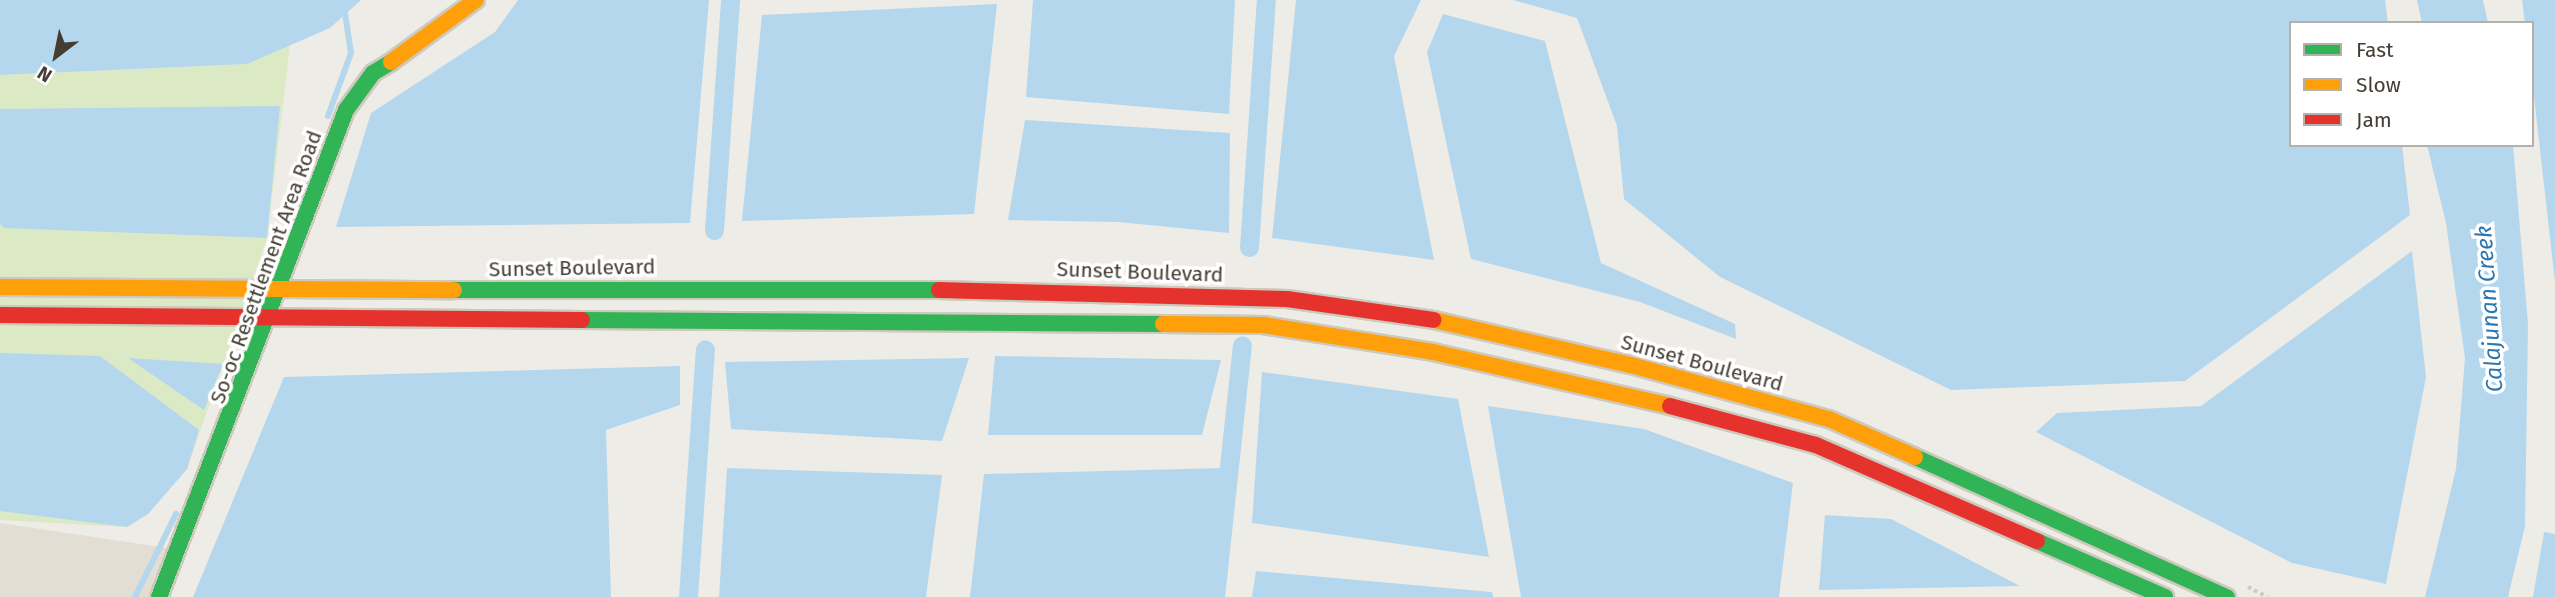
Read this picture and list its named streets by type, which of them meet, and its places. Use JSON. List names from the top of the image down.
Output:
{
  "streets": {
    "main road": ["So-oc Resettlement Area Road", "Sunset Boulevard"]
  },
  "crossings": [
    ["So-oc Resettlement Area Road", "Sunset Boulevard"]
  ],
  "water": ["Calajunan Creek"],
  "legend": ["Fast", "Slow", "Jam"],
  "north": "bottom left"
}
